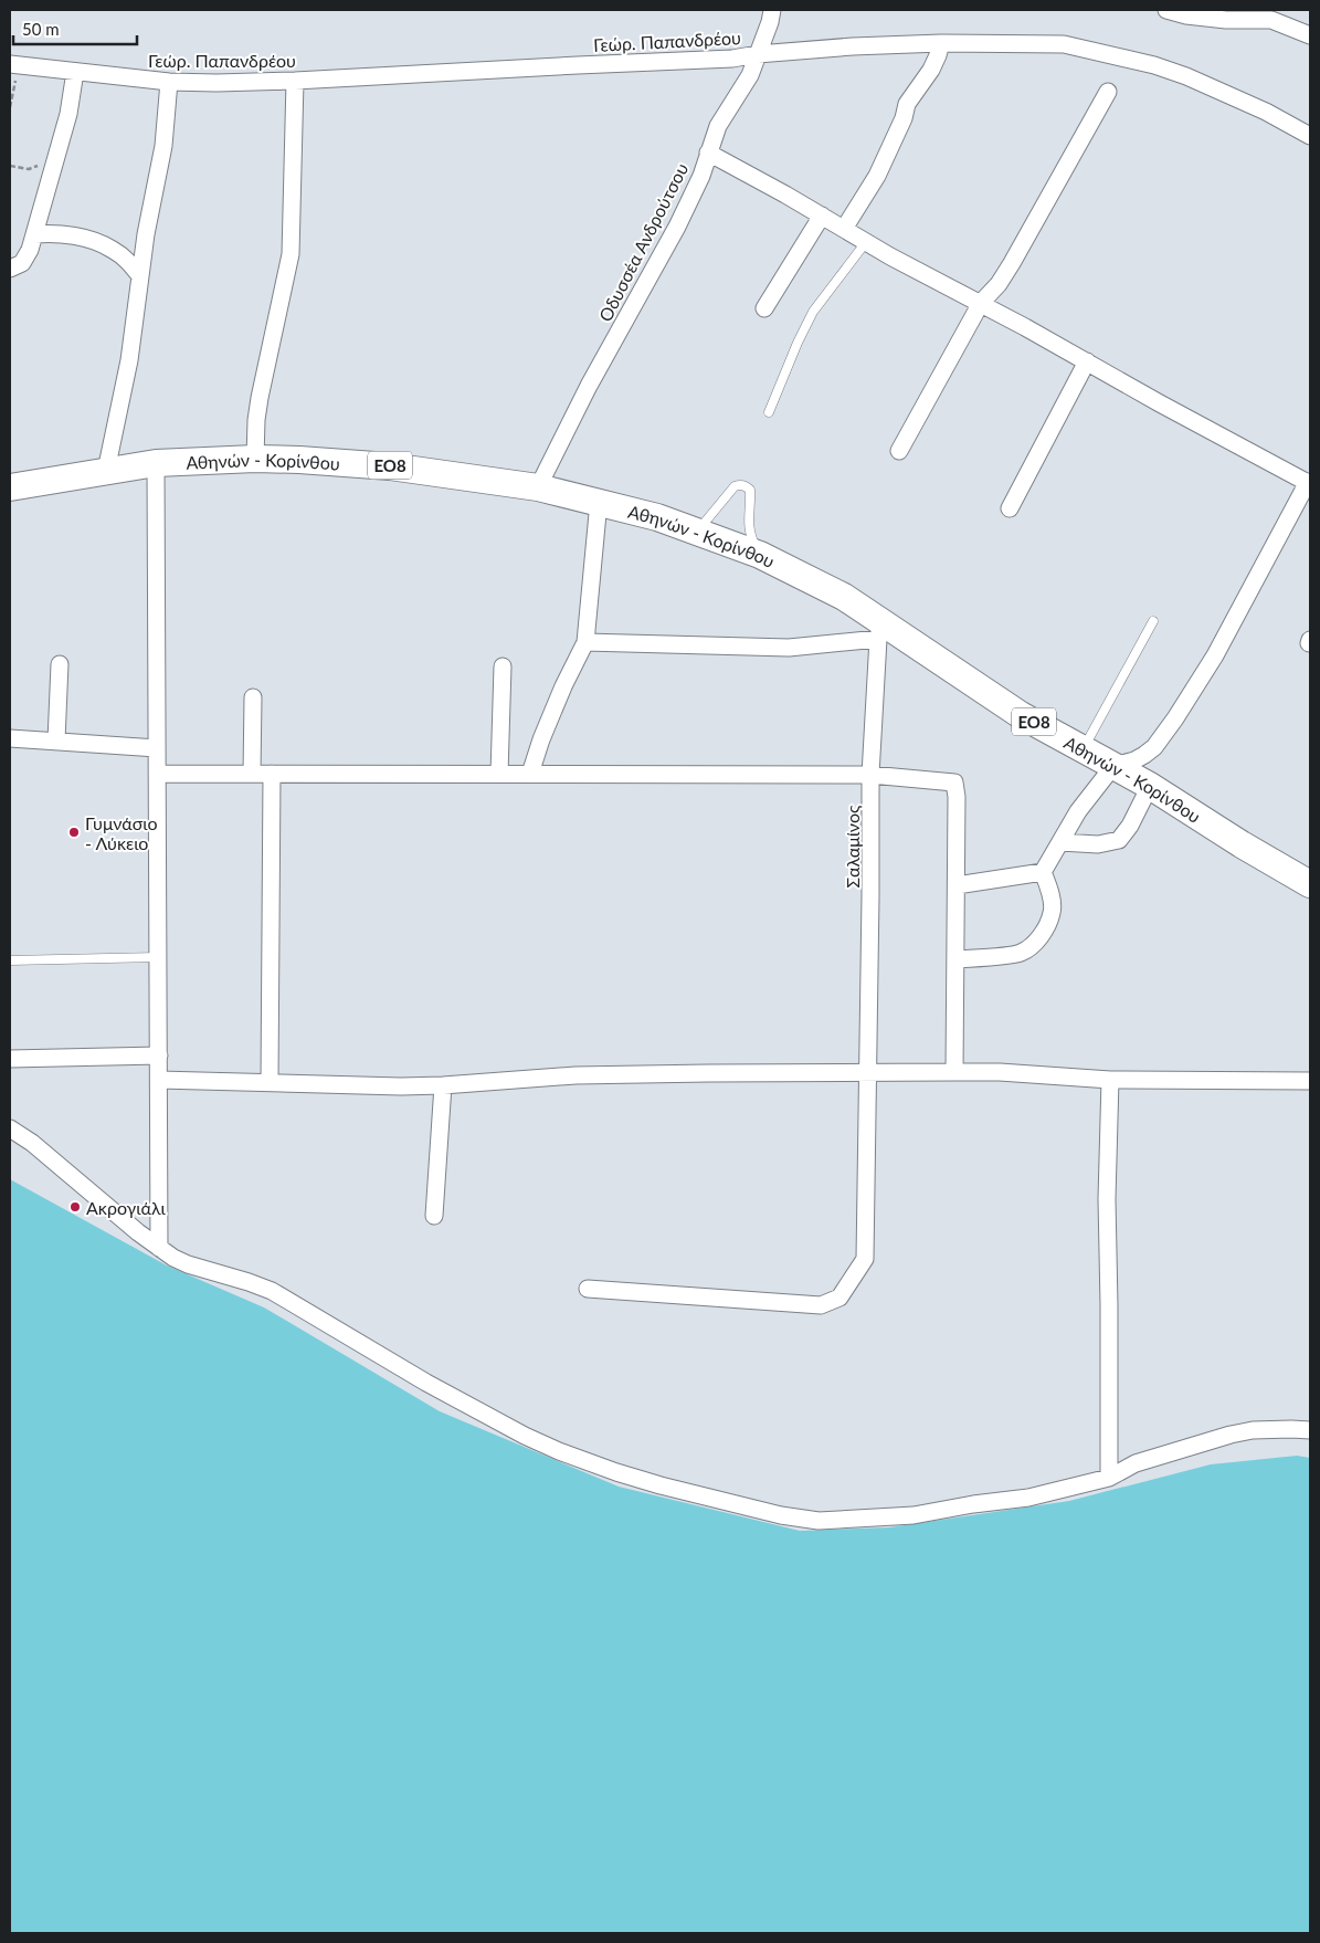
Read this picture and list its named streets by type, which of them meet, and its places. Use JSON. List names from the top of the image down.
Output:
{
  "streets": {
    "main road": ["Αθηνών - Κορίνθου", "ΕΟ8"],
    "street": ["Γεώρ. Παπανδρέου", "Οδυσσέα Ανδρούτσου", "Σαλαμίνος"]
  },
  "crossings": [
    ["Γεώρ. Παπανδρέου", "Οδυσσέα Ανδρούτσου"],
    ["Οδυσσέα Ανδρούτσου", "Αθηνών - Κορίνθου"],
    ["Αθηνών - Κορίνθου", "Σαλαμίνος"]
  ],
  "places": ["Γυμνάσιο - Λύκειο", "Ακρογιάλι"],
  "scale_bar": "50 m"
}
